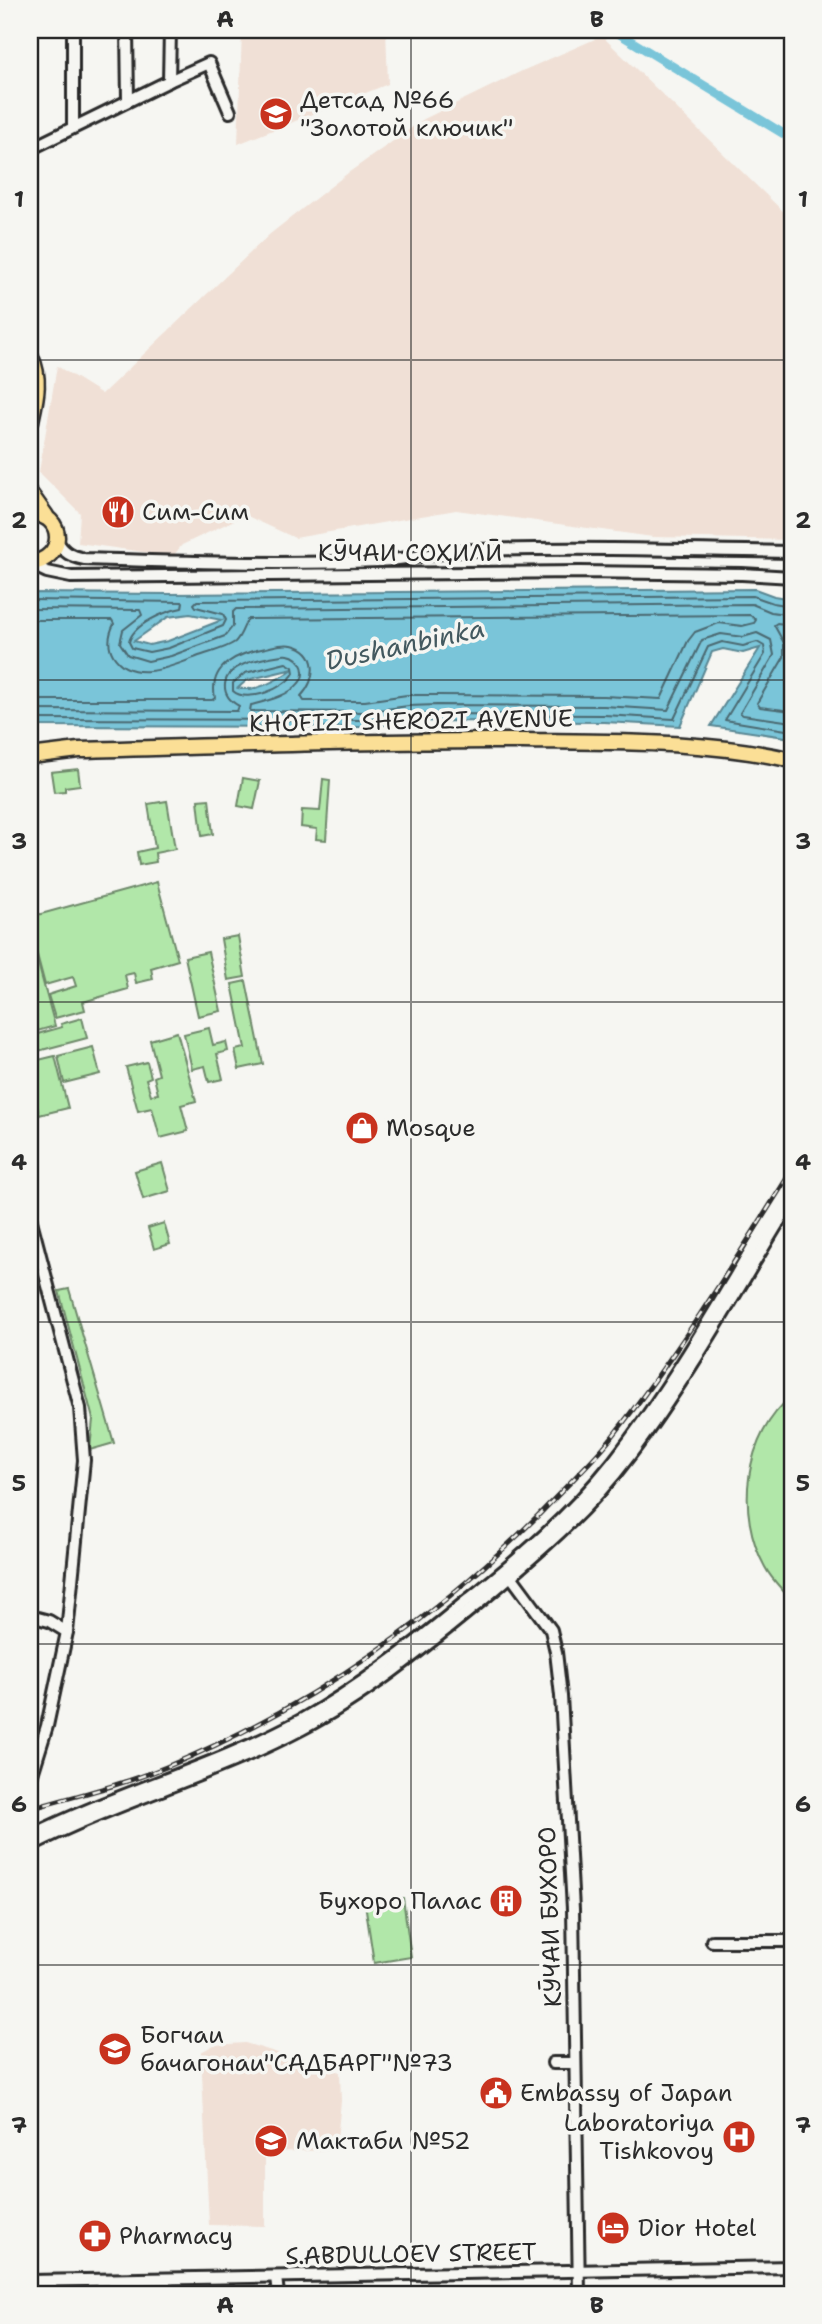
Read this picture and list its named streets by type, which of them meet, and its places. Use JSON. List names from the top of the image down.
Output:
{
  "streets": {
    "main road": ["KHOFIZI SHEROZI AVENUE"],
    "street": ["КӮЧАИ СОҲИЛӢ", "КӮЧАИ БУХОРО", "S.ABDULLOEV STREET"]
  },
  "crossings": [
    ["КӮЧАИ БУХОРО", "S.ABDULLOEV STREET"]
  ],
  "water": ["Dushanbinka"],
  "places": {
    "school or university": ["Детсад №66 \"Золотой ключик\"", "Богчаи бачагонаи\"САДБАРГ\"№73", "Мактаби №52"],
    "restaurant": ["Сим-Сим"],
    "shop": ["Mosque"],
    "building": ["Бухоро Палас"],
    "public building": ["Embassy of Japan"],
    "hospital": ["Laboratoriya Tishkovoy"],
    "hotel": ["Dior Hotel"],
    "pharmacy": ["Pharmacy"]
  },
  "grid": {
    "columns": ["A", "B"],
    "rows": [
      "1",
      "2",
      "3",
      "4",
      "5",
      "6",
      "7"
    ]
  }
}
